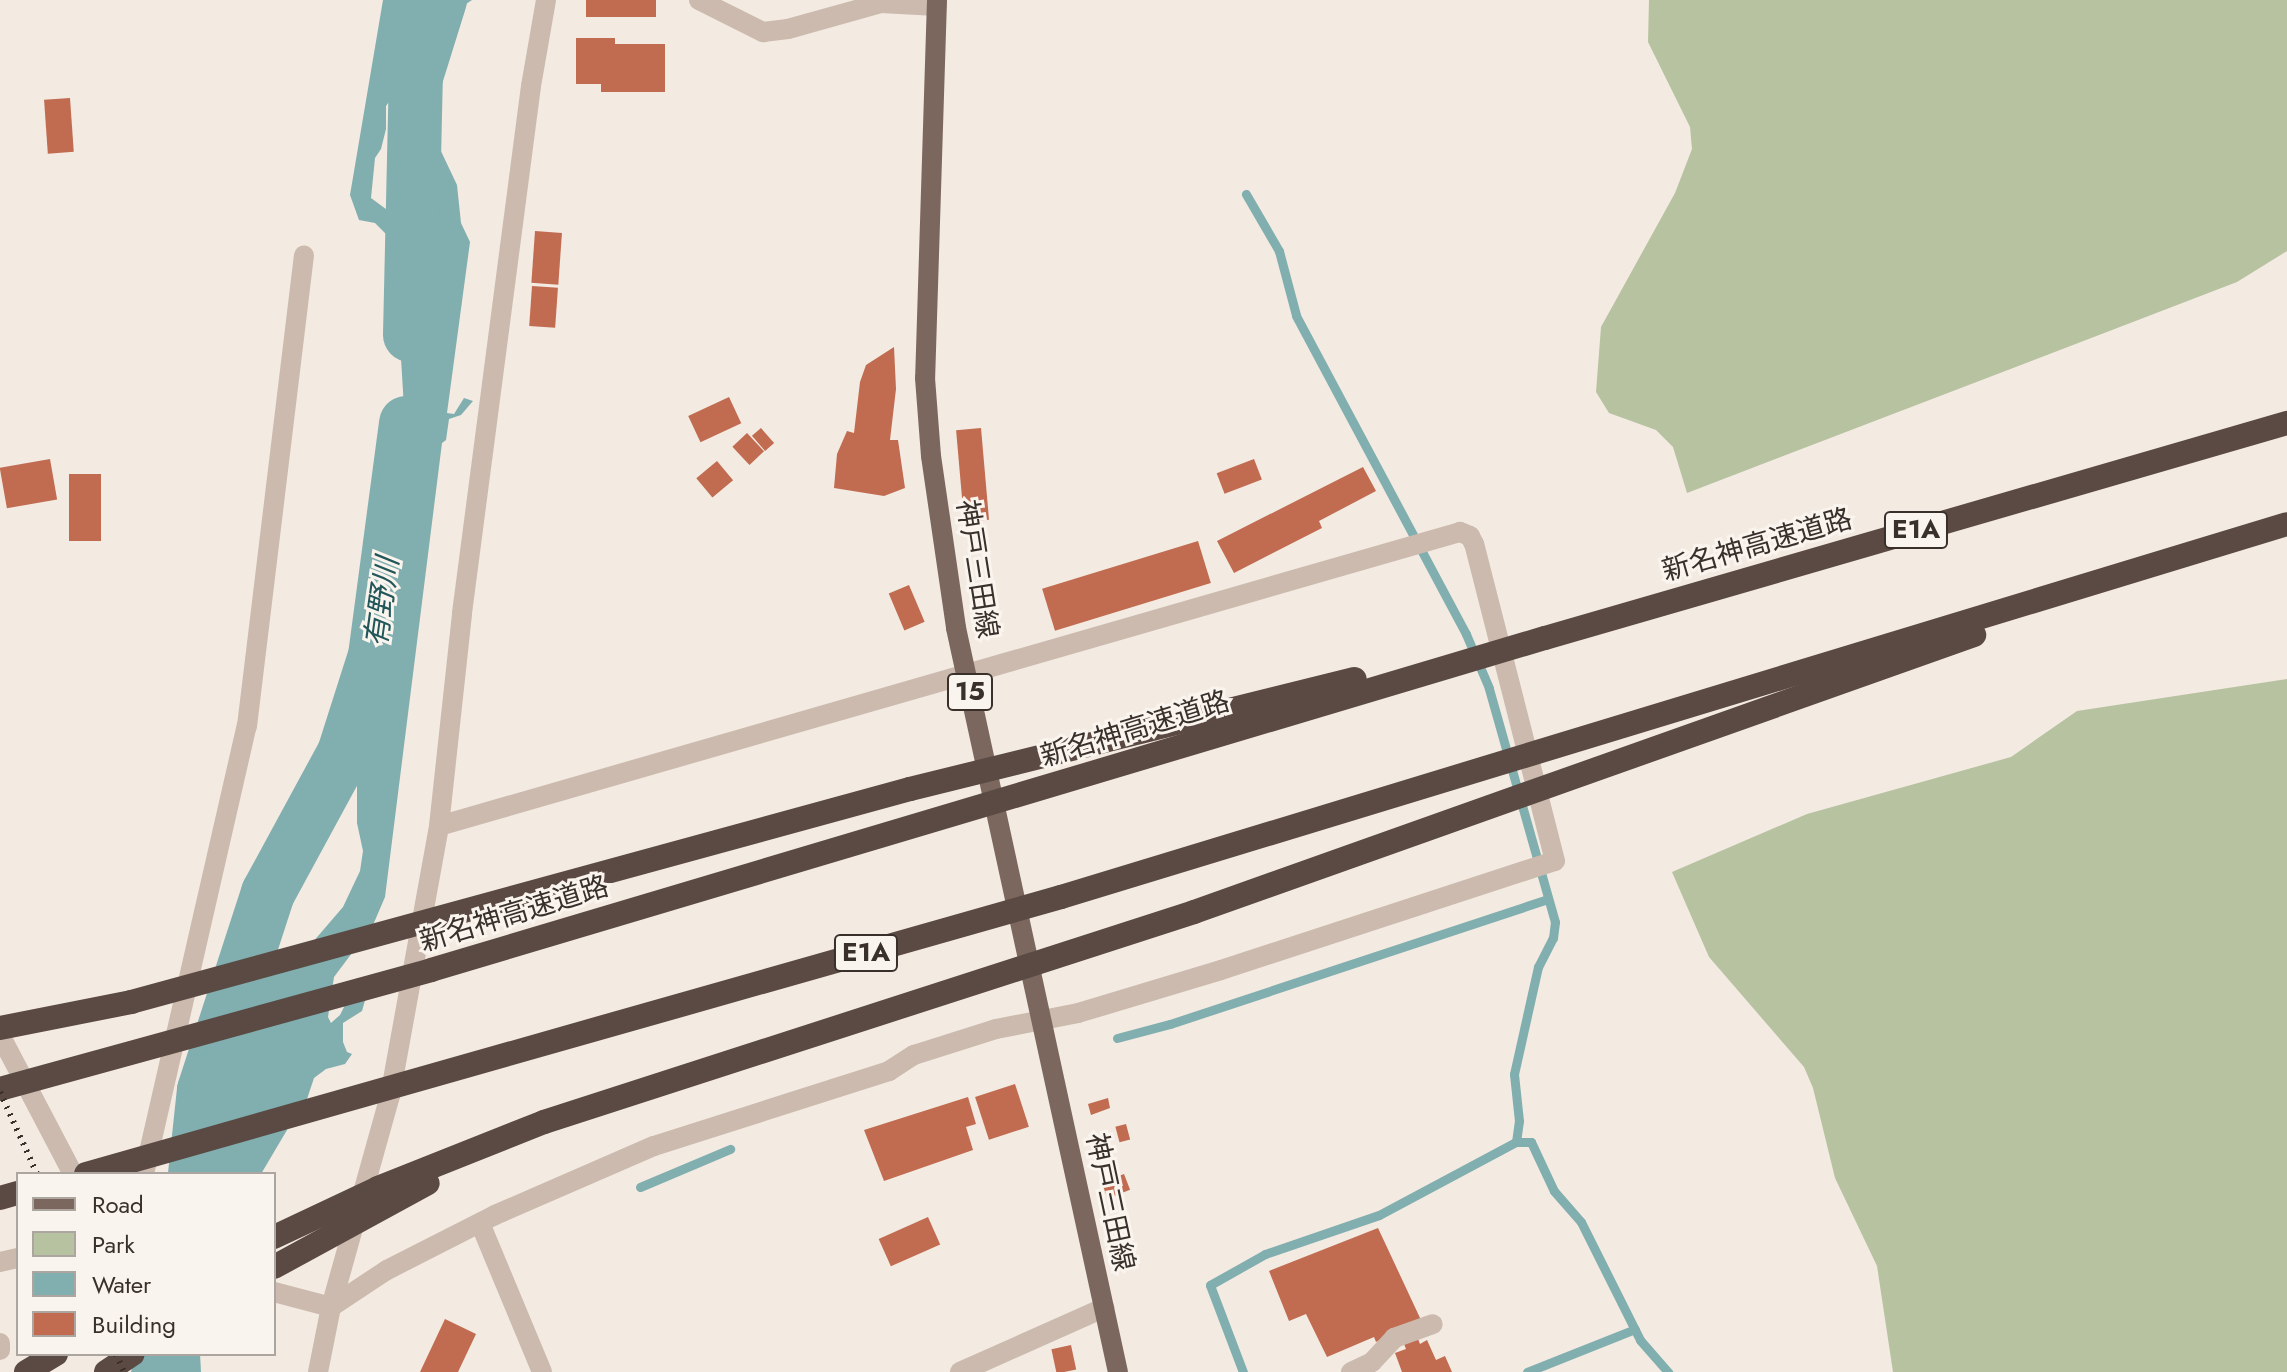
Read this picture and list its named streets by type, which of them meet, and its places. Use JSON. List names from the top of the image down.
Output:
{
  "streets": {
    "highway": ["E1A", "新名神高速道路"],
    "main road": ["神戸三田線", "15"]
  },
  "water": ["有野川"],
  "legend": [
    "Road",
    "Park",
    "Water",
    "Building"
  ]
}
